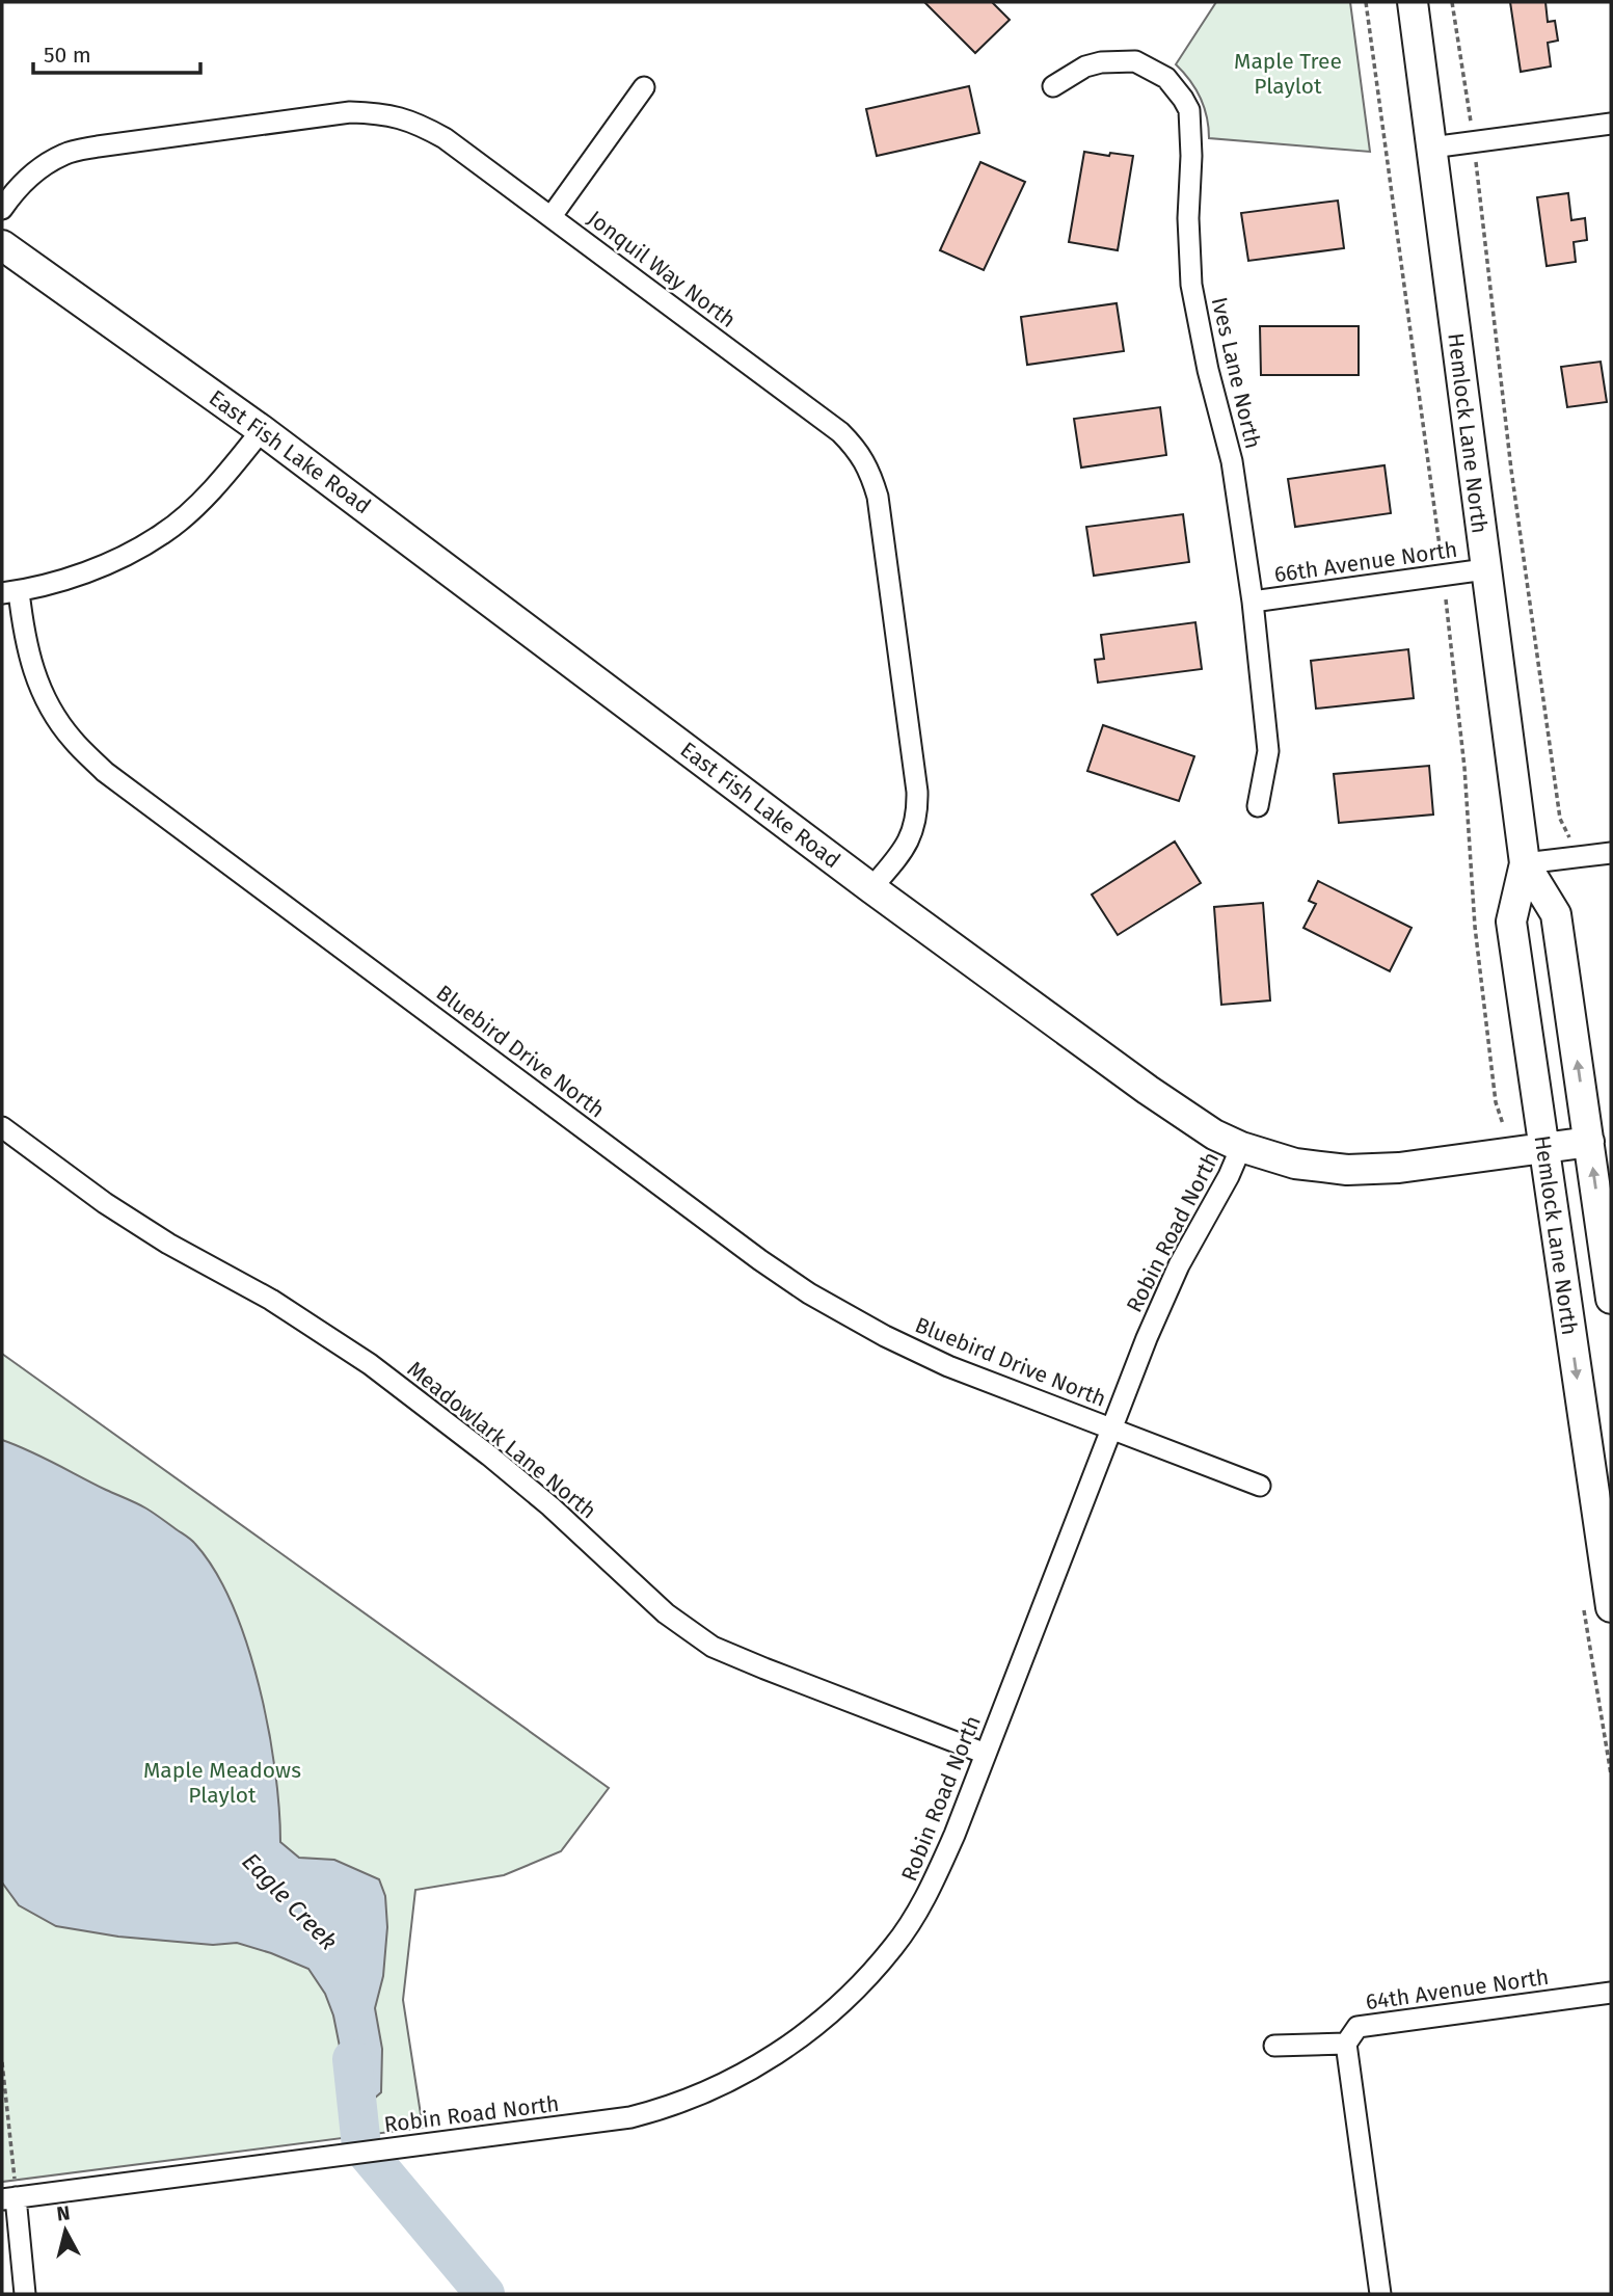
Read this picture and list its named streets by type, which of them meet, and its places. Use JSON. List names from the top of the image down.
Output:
{
  "streets": {
    "main road": ["Hemlock Lane North", "East Fish Lake Road"],
    "street": [
      "Jonquil Way North",
      "Ives Lane North",
      "66th Avenue North",
      "Bluebird Drive North",
      "Robin Road North",
      "Meadowlark Lane North",
      "64th Avenue North"
    ]
  },
  "crossings": [
    ["Jonquil Way North", "East Fish Lake Road"],
    ["Ives Lane North", "66th Avenue North"],
    ["Hemlock Lane North", "East Fish Lake Road"],
    ["Hemlock Lane North", "66th Avenue North"],
    ["East Fish Lake Road", "Robin Road North"],
    ["Bluebird Drive North", "Robin Road North"],
    ["Robin Road North", "Meadowlark Lane North"]
  ],
  "water": ["Eagle Creek"],
  "parks": ["Maple Tree Playlot", "Maple Meadows Playlot"],
  "scale_bar": "50 m",
  "north": "top"
}
